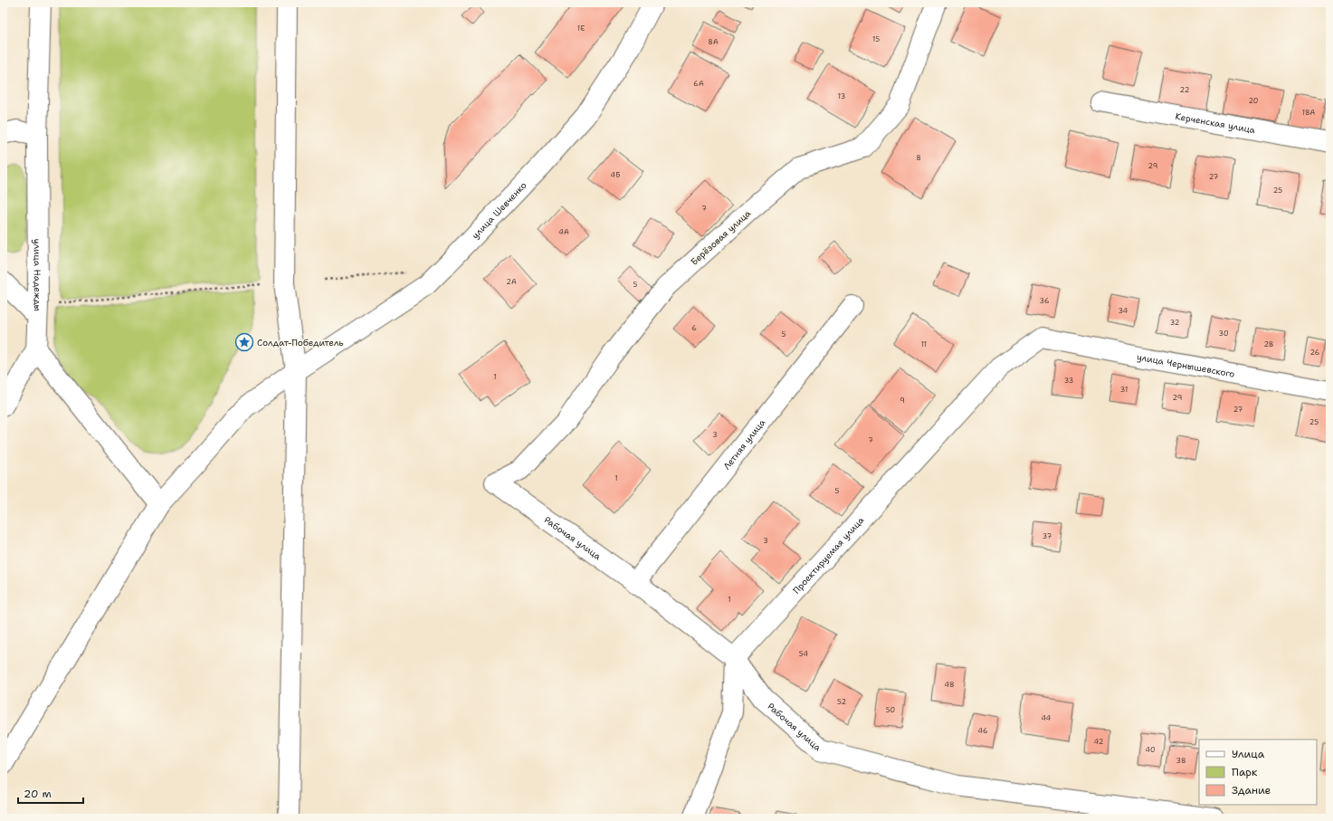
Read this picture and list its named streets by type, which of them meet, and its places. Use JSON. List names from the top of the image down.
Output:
{
  "streets": {
    "street": [
      "Керченская улица",
      "улица Шевченко",
      "Берёзовая улица",
      "улица Надежды",
      "улица Чернышевского",
      "Летняя улица",
      "Рабочая улица",
      "Проектируемая улица"
    ]
  },
  "crossings": [
    ["Берёзовая улица", "Рабочая улица"],
    ["улица Чернышевского", "Проектируемая улица"],
    ["Летняя улица", "Рабочая улица"],
    ["Рабочая улица", "Проектируемая улица"]
  ],
  "places": {
    "place": ["Солдат-Победитель"]
  },
  "house_numbers": [
    "1Е",
    "15",
    "8А",
    "6А",
    "22",
    "13",
    "20",
    "18А",
    "8",
    "29",
    "4Б",
    "27",
    "25",
    "7",
    "4А",
    "2А",
    "5",
    "36",
    "34",
    "32",
    "6",
    "30",
    "5",
    "11",
    "28",
    "26",
    "1",
    "33",
    "31",
    "29",
    "9",
    "27",
    "25",
    "3",
    "7",
    "1",
    "5",
    "37",
    "3",
    "1",
    "54",
    "48",
    "52",
    "50",
    "44",
    "46",
    "42",
    "40",
    "38"
  ],
  "legend": ["Улица", "Парк", "Здание"],
  "scale_bar": "20 m"
}
